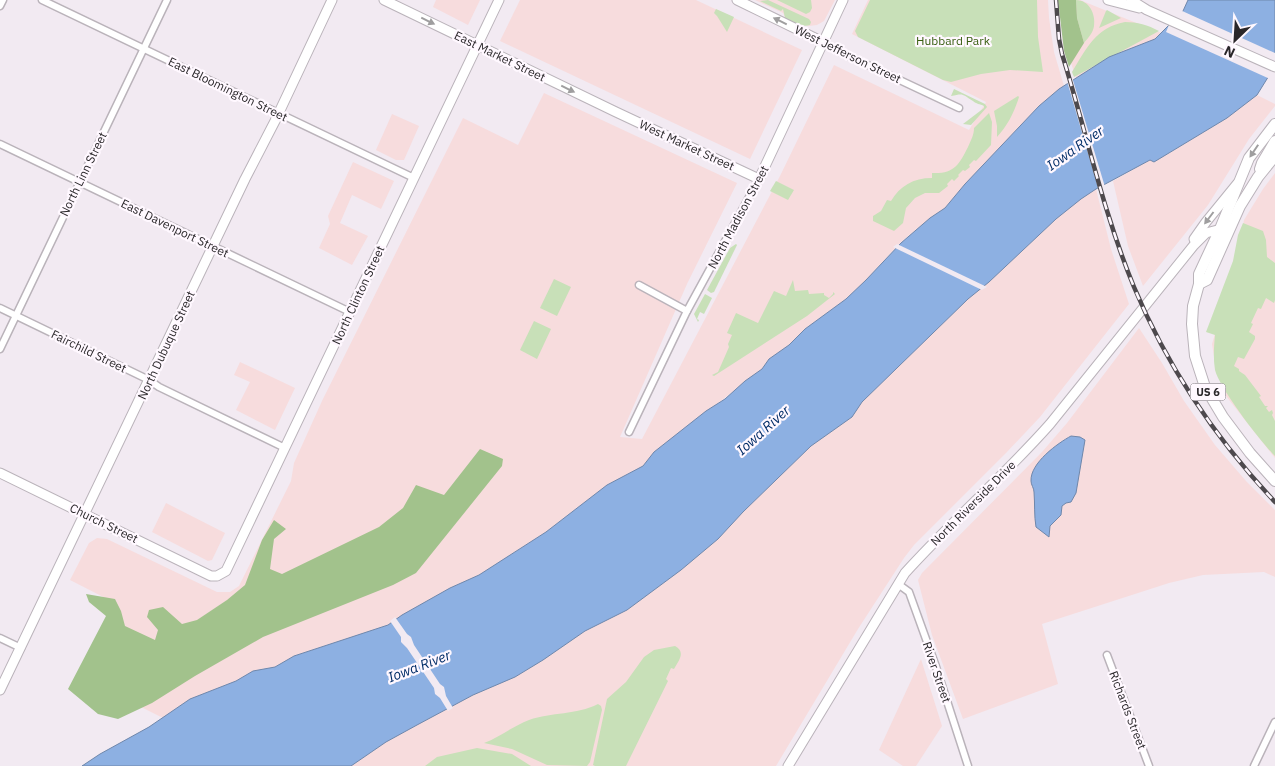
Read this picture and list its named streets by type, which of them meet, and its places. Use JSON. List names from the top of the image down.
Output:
{
  "streets": {
    "main road": ["US 6"],
    "street": [
      "West Jefferson Street",
      "East Market Street",
      "East Bloomington Street",
      "West Market Street",
      "North Linn Street",
      "North Madison Street",
      "East Davenport Street",
      "North Clinton Street",
      "North Dubuque Street",
      "Fairchild Street",
      "North Riverside Drive",
      "Church Street",
      "River Street",
      "Richards Street"
    ]
  },
  "crossings": [
    ["West Jefferson Street", "North Madison Street"],
    ["East Market Street", "West Market Street"],
    ["East Market Street", "North Clinton Street"],
    ["East Bloomington Street", "North Linn Street"],
    ["East Bloomington Street", "North Clinton Street"],
    ["East Bloomington Street", "North Dubuque Street"],
    ["West Market Street", "North Madison Street"],
    ["North Linn Street", "East Davenport Street"],
    ["North Linn Street", "Fairchild Street"],
    ["East Davenport Street", "North Clinton Street"],
    ["East Davenport Street", "North Dubuque Street"],
    ["North Clinton Street", "Fairchild Street"],
    ["North Clinton Street", "Church Street"],
    ["North Dubuque Street", "Fairchild Street"],
    ["North Dubuque Street", "Church Street"],
    ["US 6", "North Riverside Drive"],
    ["North Riverside Drive", "River Street"]
  ],
  "one_way": ["West Jefferson Street", "East Market Street"],
  "water": ["Iowa River"],
  "parks": ["Hubbard Park"],
  "north": "bottom left"
}
